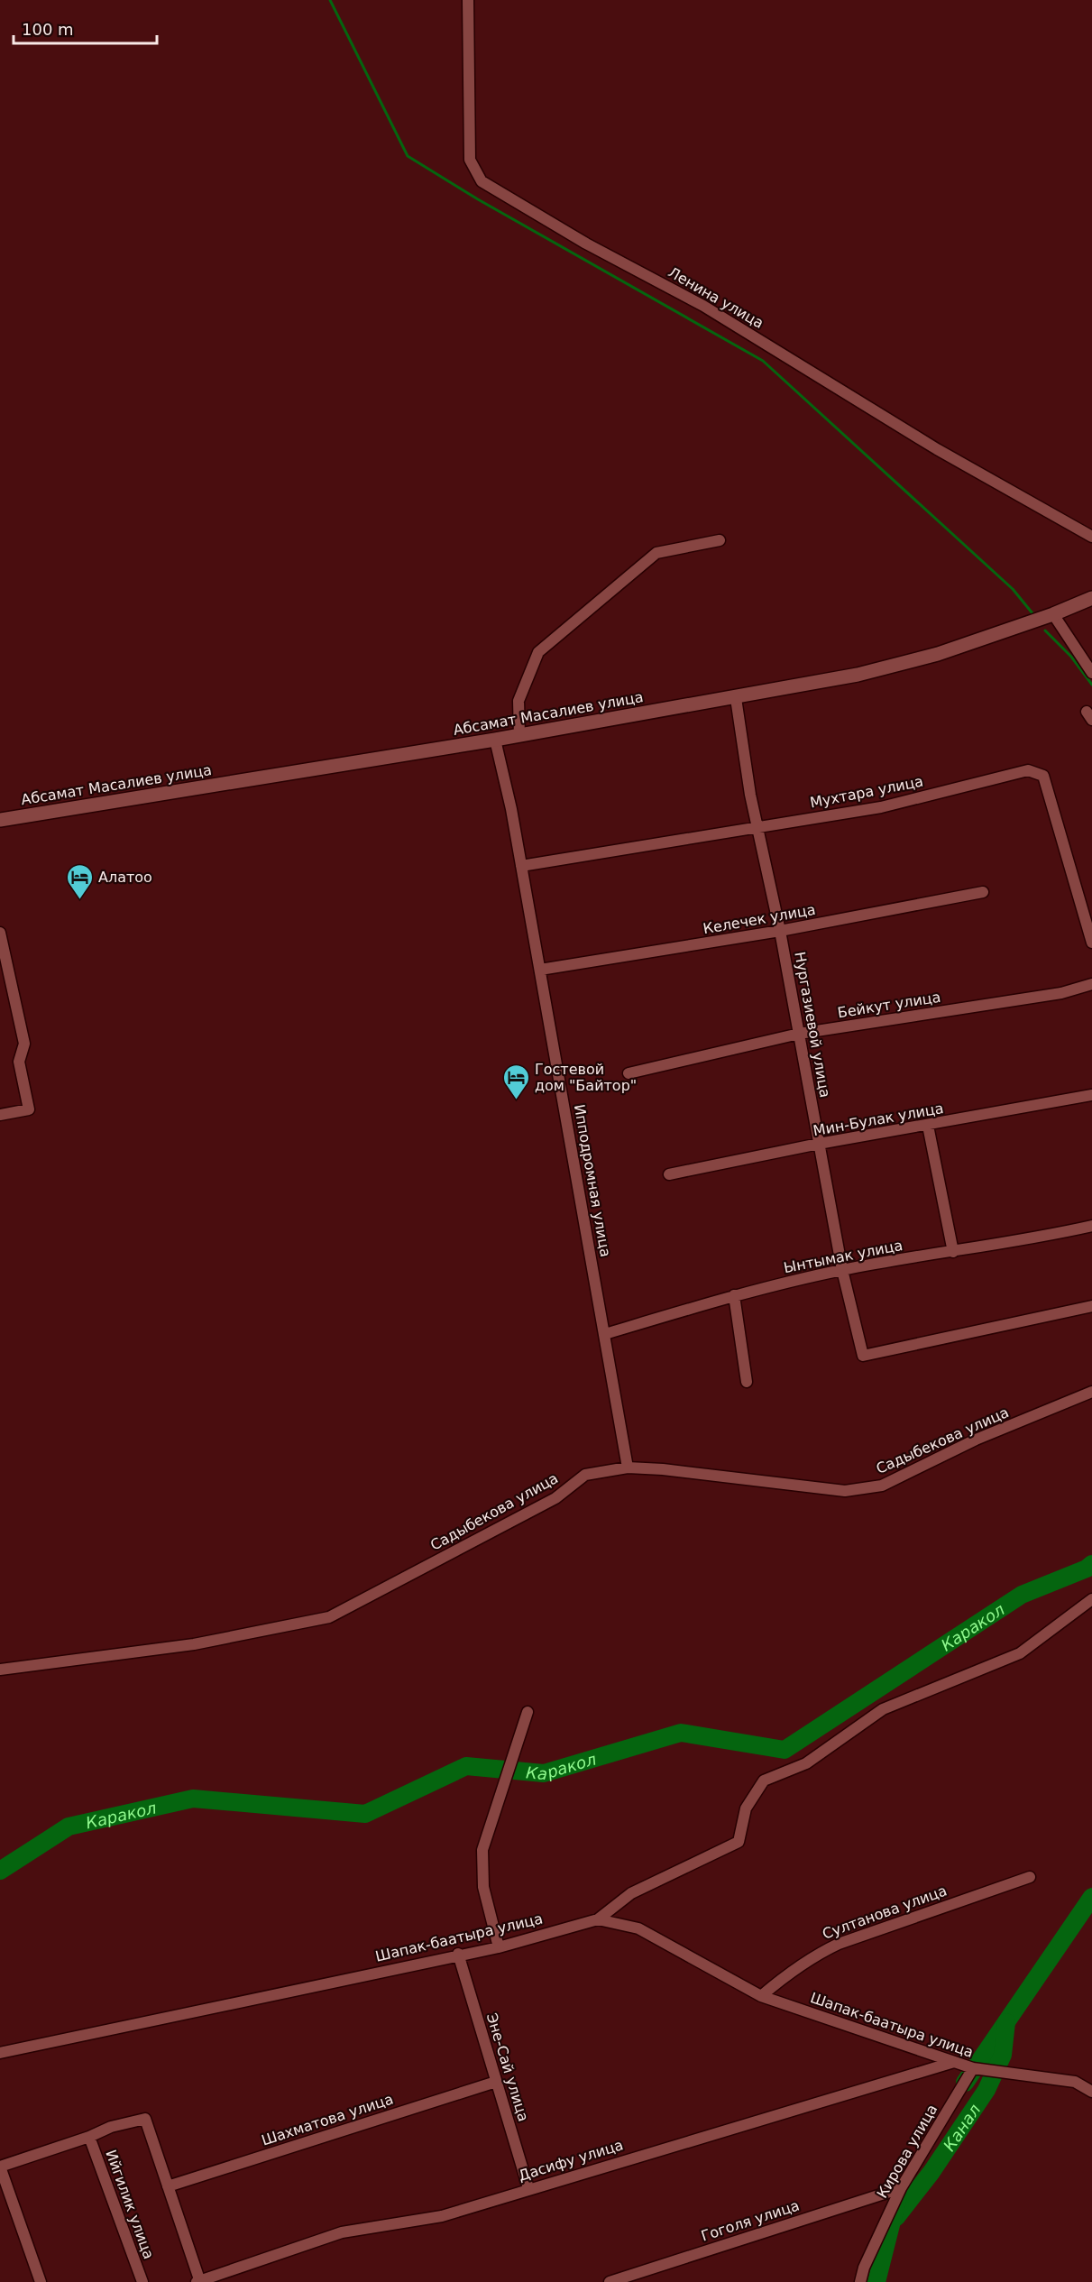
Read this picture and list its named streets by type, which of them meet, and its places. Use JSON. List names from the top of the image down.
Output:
{
  "streets": {
    "street": [
      "Ленина улица",
      "Абсамат Масалиев улица",
      "Мухтара улица",
      "Келечек улица",
      "Бейкут улица",
      "Нургазиевой улица",
      "Мин-Булак улица",
      "Ипподромная улица",
      "Ынтымак улица",
      "Садыбекова улица",
      "Султанова улица",
      "Шапак-баатыра улица",
      "Эне-Сай улица",
      "Шахматова улица",
      "Кирова улица",
      "Дасифу улица",
      "Ийгилик улица",
      "Гоголя улица"
    ]
  },
  "crossings": [
    ["Абсамат Масалиев улица", "Нургазиевой улица"],
    ["Абсамат Масалиев улица", "Ипподромная улица"],
    ["Мухтара улица", "Нургазиевой улица"],
    ["Мухтара улица", "Ипподромная улица"],
    ["Келечек улица", "Нургазиевой улица"],
    ["Келечек улица", "Ипподромная улица"],
    ["Бейкут улица", "Нургазиевой улица"],
    ["Нургазиевой улица", "Мин-Булак улица"],
    ["Нургазиевой улица", "Ынтымак улица"],
    ["Ипподромная улица", "Ынтымак улица"],
    ["Ипподромная улица", "Садыбекова улица"],
    ["Султанова улица", "Шапак-баатыра улица"],
    ["Шапак-баатыра улица", "Эне-Сай улица"],
    ["Шапак-баатыра улица", "Кирова улица"],
    ["Шапак-баатыра улица", "Дасифу улица"],
    ["Эне-Сай улица", "Шахматова улица"],
    ["Эне-Сай улица", "Дасифу улица"],
    ["Кирова улица", "Гоголя улица"]
  ],
  "water": ["Каракол", "Канал"],
  "places": {
    "hotel": ["Алатоо", "Гостевой дом \"Байтор\""]
  },
  "scale_bar": "100 m"
}
